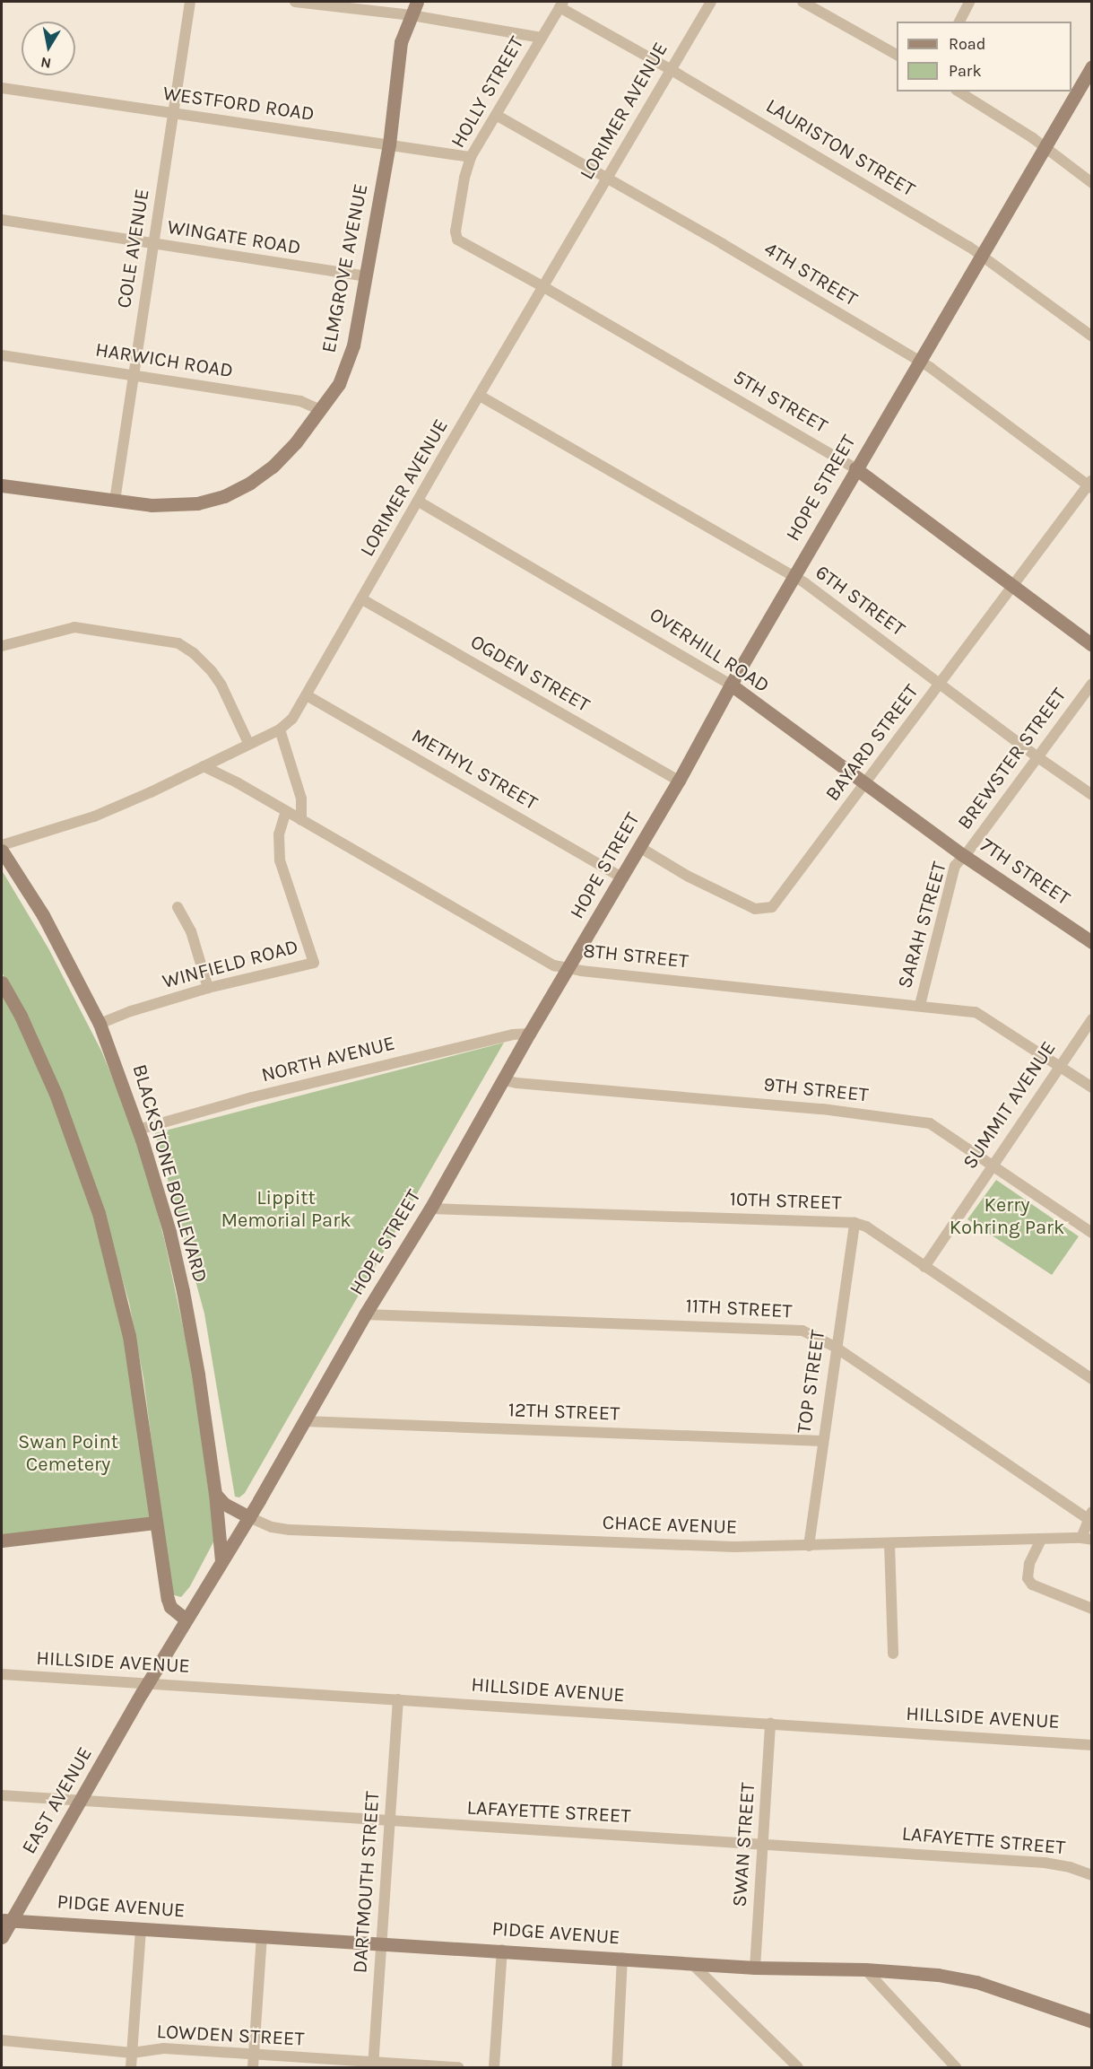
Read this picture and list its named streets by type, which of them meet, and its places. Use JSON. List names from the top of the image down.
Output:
{
  "streets": {
    "main road": [
      "ELMGROVE AVENUE",
      "5TH STREET",
      "HOPE STREET",
      "OVERHILL ROAD",
      "7TH STREET",
      "BLACKSTONE BOULEVARD",
      "EAST AVENUE",
      "PIDGE AVENUE"
    ],
    "street": [
      "HOLLY STREET",
      "WESTFORD ROAD",
      "LORIMER AVENUE",
      "LAURISTON STREET",
      "WINGATE ROAD",
      "COLE AVENUE",
      "4TH STREET",
      "HARWICH ROAD",
      "6TH STREET",
      "OGDEN STREET",
      "BAYARD STREET",
      "BREWSTER STREET",
      "METHYL STREET",
      "SARAH STREET",
      "8TH STREET",
      "WINFIELD ROAD",
      "NORTH AVENUE",
      "9TH STREET",
      "SUMMIT AVENUE",
      "10TH STREET",
      "11TH STREET",
      "TOP STREET",
      "12TH STREET",
      "CHACE AVENUE",
      "HILLSIDE AVENUE",
      "LAFAYETTE STREET",
      "SWAN STREET",
      "DARTMOUTH STREET",
      "LOWDEN STREET"
    ]
  },
  "crossings": [
    ["HOLLY STREET", "WESTFORD ROAD"],
    ["HOLLY STREET", "LAURISTON STREET"],
    ["HOLLY STREET", "4TH STREET"],
    ["HOLLY STREET", "5TH STREET"],
    ["WESTFORD ROAD", "COLE AVENUE"],
    ["WESTFORD ROAD", "ELMGROVE AVENUE"],
    ["LORIMER AVENUE", "LAURISTON STREET"],
    ["LORIMER AVENUE", "4TH STREET"],
    ["LORIMER AVENUE", "5TH STREET"],
    ["LORIMER AVENUE", "6TH STREET"],
    ["LORIMER AVENUE", "OVERHILL ROAD"],
    ["LORIMER AVENUE", "OGDEN STREET"],
    ["LORIMER AVENUE", "METHYL STREET"],
    ["LORIMER AVENUE", "8TH STREET"],
    ["LAURISTON STREET", "HOPE STREET"],
    ["WINGATE ROAD", "COLE AVENUE"],
    ["WINGATE ROAD", "ELMGROVE AVENUE"],
    ["COLE AVENUE", "ELMGROVE AVENUE"],
    ["COLE AVENUE", "HARWICH ROAD"],
    ["ELMGROVE AVENUE", "HARWICH ROAD"],
    ["4TH STREET", "HOPE STREET"],
    ["4TH STREET", "BAYARD STREET"],
    ["5TH STREET", "HOPE STREET"],
    ["5TH STREET", "BAYARD STREET"],
    ["HOPE STREET", "6TH STREET"],
    ["HOPE STREET", "OVERHILL ROAD"],
    ["HOPE STREET", "OGDEN STREET"],
    ["HOPE STREET", "BAYARD STREET"],
    ["HOPE STREET", "METHYL STREET"],
    ["HOPE STREET", "8TH STREET"],
    ["HOPE STREET", "NORTH AVENUE"],
    ["HOPE STREET", "9TH STREET"],
    ["HOPE STREET", "BLACKSTONE BOULEVARD"],
    ["HOPE STREET", "10TH STREET"],
    ["HOPE STREET", "11TH STREET"],
    ["HOPE STREET", "12TH STREET"],
    ["HOPE STREET", "CHACE AVENUE"],
    ["HOPE STREET", "HILLSIDE AVENUE"],
    ["HOPE STREET", "EAST AVENUE"],
    ["6TH STREET", "BAYARD STREET"],
    ["6TH STREET", "BREWSTER STREET"],
    ["OVERHILL ROAD", "BAYARD STREET"],
    ["OVERHILL ROAD", "BREWSTER STREET"],
    ["OVERHILL ROAD", "7TH STREET"],
    ["OVERHILL ROAD", "SARAH STREET"],
    ["BREWSTER STREET", "7TH STREET"],
    ["BREWSTER STREET", "SARAH STREET"],
    ["7TH STREET", "SARAH STREET"],
    ["SARAH STREET", "8TH STREET"],
    ["8TH STREET", "WINFIELD ROAD"],
    ["8TH STREET", "SUMMIT AVENUE"],
    ["WINFIELD ROAD", "BLACKSTONE BOULEVARD"],
    ["NORTH AVENUE", "BLACKSTONE BOULEVARD"],
    ["9TH STREET", "SUMMIT AVENUE"],
    ["SUMMIT AVENUE", "10TH STREET"],
    ["10TH STREET", "TOP STREET"],
    ["11TH STREET", "TOP STREET"],
    ["TOP STREET", "12TH STREET"],
    ["TOP STREET", "CHACE AVENUE"],
    ["HILLSIDE AVENUE", "EAST AVENUE"],
    ["HILLSIDE AVENUE", "SWAN STREET"],
    ["HILLSIDE AVENUE", "DARTMOUTH STREET"],
    ["EAST AVENUE", "LAFAYETTE STREET"],
    ["EAST AVENUE", "PIDGE AVENUE"],
    ["LAFAYETTE STREET", "SWAN STREET"],
    ["LAFAYETTE STREET", "DARTMOUTH STREET"],
    ["SWAN STREET", "PIDGE AVENUE"],
    ["DARTMOUTH STREET", "PIDGE AVENUE"],
    ["DARTMOUTH STREET", "LOWDEN STREET"]
  ],
  "parks": ["Lippitt Memorial Park", "Kerry Kohring Park", "Swan Point Cemetery"],
  "legend": ["Road", "Park"],
  "north": "bottom"
}
